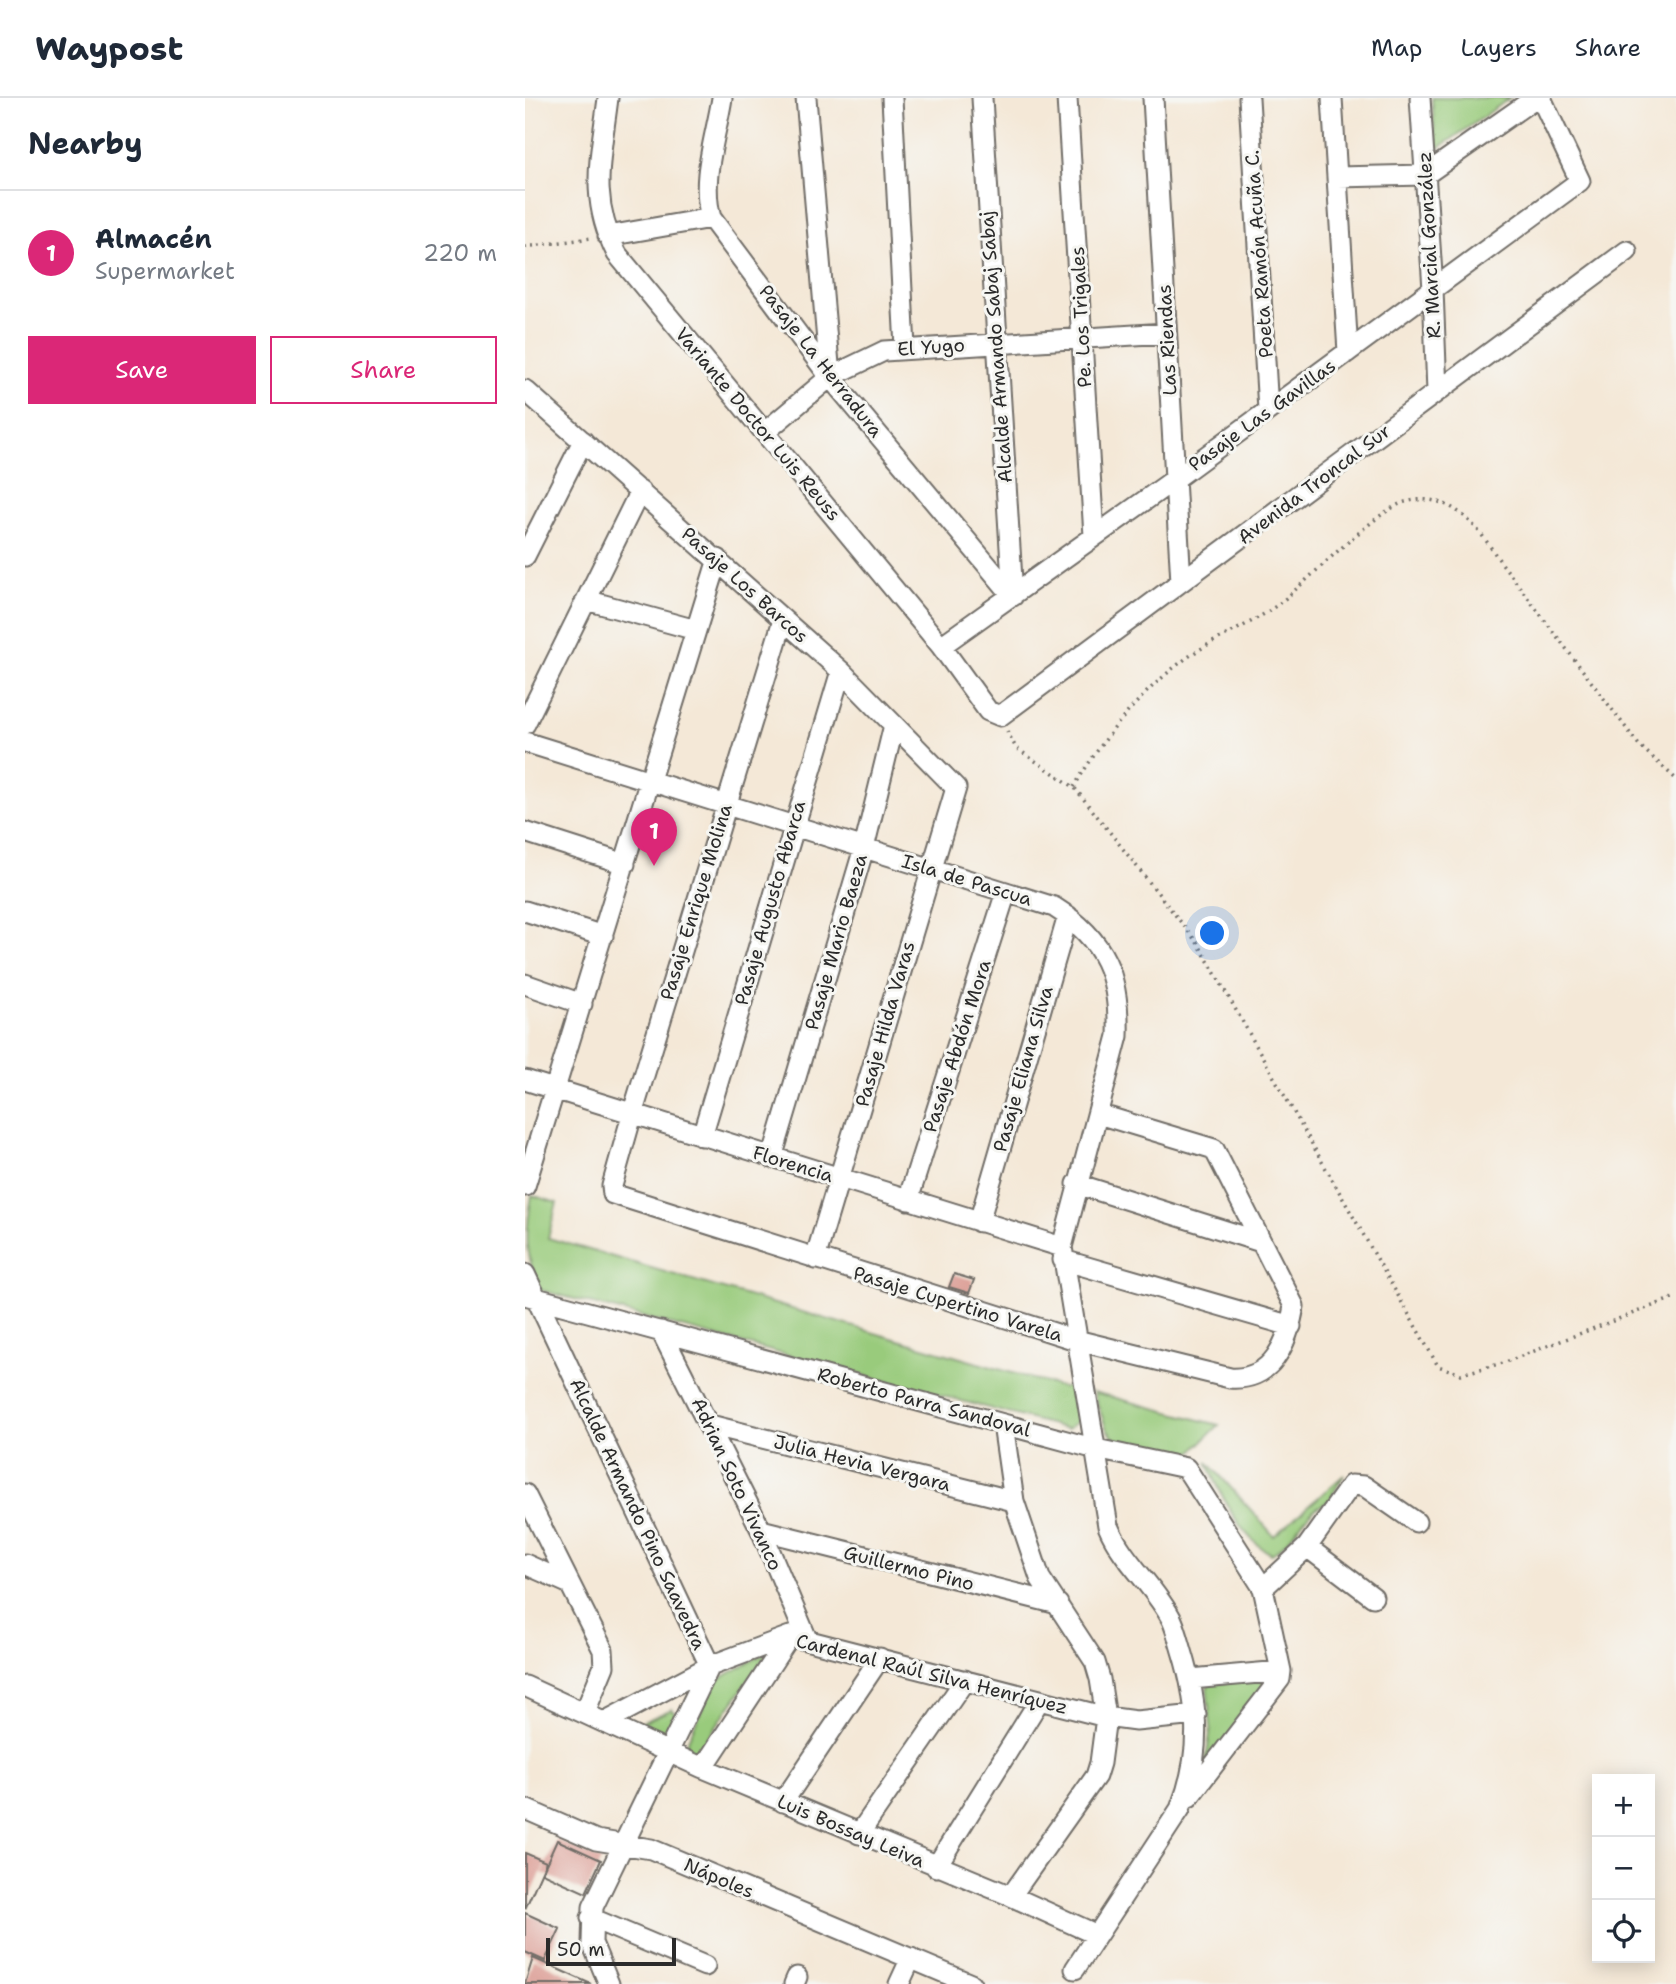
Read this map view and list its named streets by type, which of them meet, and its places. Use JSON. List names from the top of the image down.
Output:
{
  "streets": {
    "street": [
      "R. Marcial González",
      "Poeta Ramón Acuña C.",
      "Pe. Los Trigales",
      "Las Riendas",
      "El Yugo",
      "Alcalde Armando Sabaj Sabaj",
      "Pasaje La Herradura",
      "Pasaje Las Gavillas",
      "Variante Doctor Luis Reuss",
      "Avenida Troncal Sur",
      "Pasaje Los Barcos",
      "Isla de Pascua",
      "Pasaje Enrique Molina",
      "Pasaje Augusto Abarca",
      "Pasaje Mario Baeza",
      "Pasaje Hilda Varas",
      "Pasaje Abdón Mora",
      "Pasaje Eliana Silva",
      "Florencia",
      "Pasaje Cupertino Varela",
      "Roberto Parra Sandoval",
      "Julia Hevia Vergara",
      "Adrian Soto Vivanco",
      "Alcalde Armando Pino Saavedra",
      "Guillermo Pino",
      "Cardenal Raúl Silva Henríquez",
      "Luis Bossay Leiva",
      "Nápoles"
    ]
  },
  "crossings": [
    ["R. Marcial González", "Pasaje Las Gavillas"],
    ["R. Marcial González", "Avenida Troncal Sur"],
    ["Poeta Ramón Acuña C.", "Pasaje Las Gavillas"],
    ["Pe. Los Trigales", "El Yugo"],
    ["Pe. Los Trigales", "Pasaje Las Gavillas"],
    ["Las Riendas", "El Yugo"],
    ["Las Riendas", "Pasaje Las Gavillas"],
    ["Las Riendas", "Avenida Troncal Sur"],
    ["El Yugo", "Alcalde Armando Sabaj Sabaj"],
    ["El Yugo", "Pasaje La Herradura"],
    ["El Yugo", "Variante Doctor Luis Reuss"],
    ["Alcalde Armando Sabaj Sabaj", "Pasaje La Herradura"],
    ["Alcalde Armando Sabaj Sabaj", "Pasaje Las Gavillas"],
    ["Pasaje La Herradura", "Pasaje Las Gavillas"],
    ["Pasaje Las Gavillas", "Variante Doctor Luis Reuss"],
    ["Variante Doctor Luis Reuss", "Avenida Troncal Sur"],
    ["Pasaje Los Barcos", "Pasaje Enrique Molina"],
    ["Pasaje Los Barcos", "Pasaje Augusto Abarca"],
    ["Pasaje Los Barcos", "Pasaje Mario Baeza"],
    ["Pasaje Los Barcos", "Pasaje Hilda Varas"],
    ["Isla de Pascua", "Pasaje Enrique Molina"],
    ["Isla de Pascua", "Pasaje Augusto Abarca"],
    ["Isla de Pascua", "Pasaje Mario Baeza"],
    ["Isla de Pascua", "Pasaje Hilda Varas"],
    ["Isla de Pascua", "Pasaje Abdón Mora"],
    ["Isla de Pascua", "Pasaje Eliana Silva"],
    ["Isla de Pascua", "Florencia"],
    ["Pasaje Enrique Molina", "Florencia"],
    ["Pasaje Enrique Molina", "Pasaje Cupertino Varela"],
    ["Pasaje Augusto Abarca", "Florencia"],
    ["Pasaje Mario Baeza", "Florencia"],
    ["Pasaje Hilda Varas", "Florencia"],
    ["Pasaje Hilda Varas", "Pasaje Cupertino Varela"],
    ["Pasaje Abdón Mora", "Florencia"],
    ["Pasaje Eliana Silva", "Florencia"],
    ["Florencia", "Pasaje Cupertino Varela"],
    ["Roberto Parra Sandoval", "Adrian Soto Vivanco"],
    ["Roberto Parra Sandoval", "Alcalde Armando Pino Saavedra"],
    ["Julia Hevia Vergara", "Adrian Soto Vivanco"],
    ["Adrian Soto Vivanco", "Guillermo Pino"],
    ["Adrian Soto Vivanco", "Cardenal Raúl Silva Henríquez"],
    ["Alcalde Armando Pino Saavedra", "Cardenal Raúl Silva Henríquez"],
    ["Alcalde Armando Pino Saavedra", "Luis Bossay Leiva"],
    ["Alcalde Armando Pino Saavedra", "Nápoles"],
    ["Cardenal Raúl Silva Henríquez", "Luis Bossay Leiva"]
  ],
  "scale_bar": "50 m",
  "page": {
    "header": "Waypost",
    "nav": ["Map", "Layers", "Share"],
    "heading": "Nearby",
    "list": [
      {
        "mark": "1",
        "name": "Almacén",
        "note": "Supermarket",
        "value": "220 m"
      }
    ],
    "buttons": ["Save", "Share"],
    "pins": "1",
    "map_buttons": ["+", "−"],
    "scale": "50 m"
  }
}
